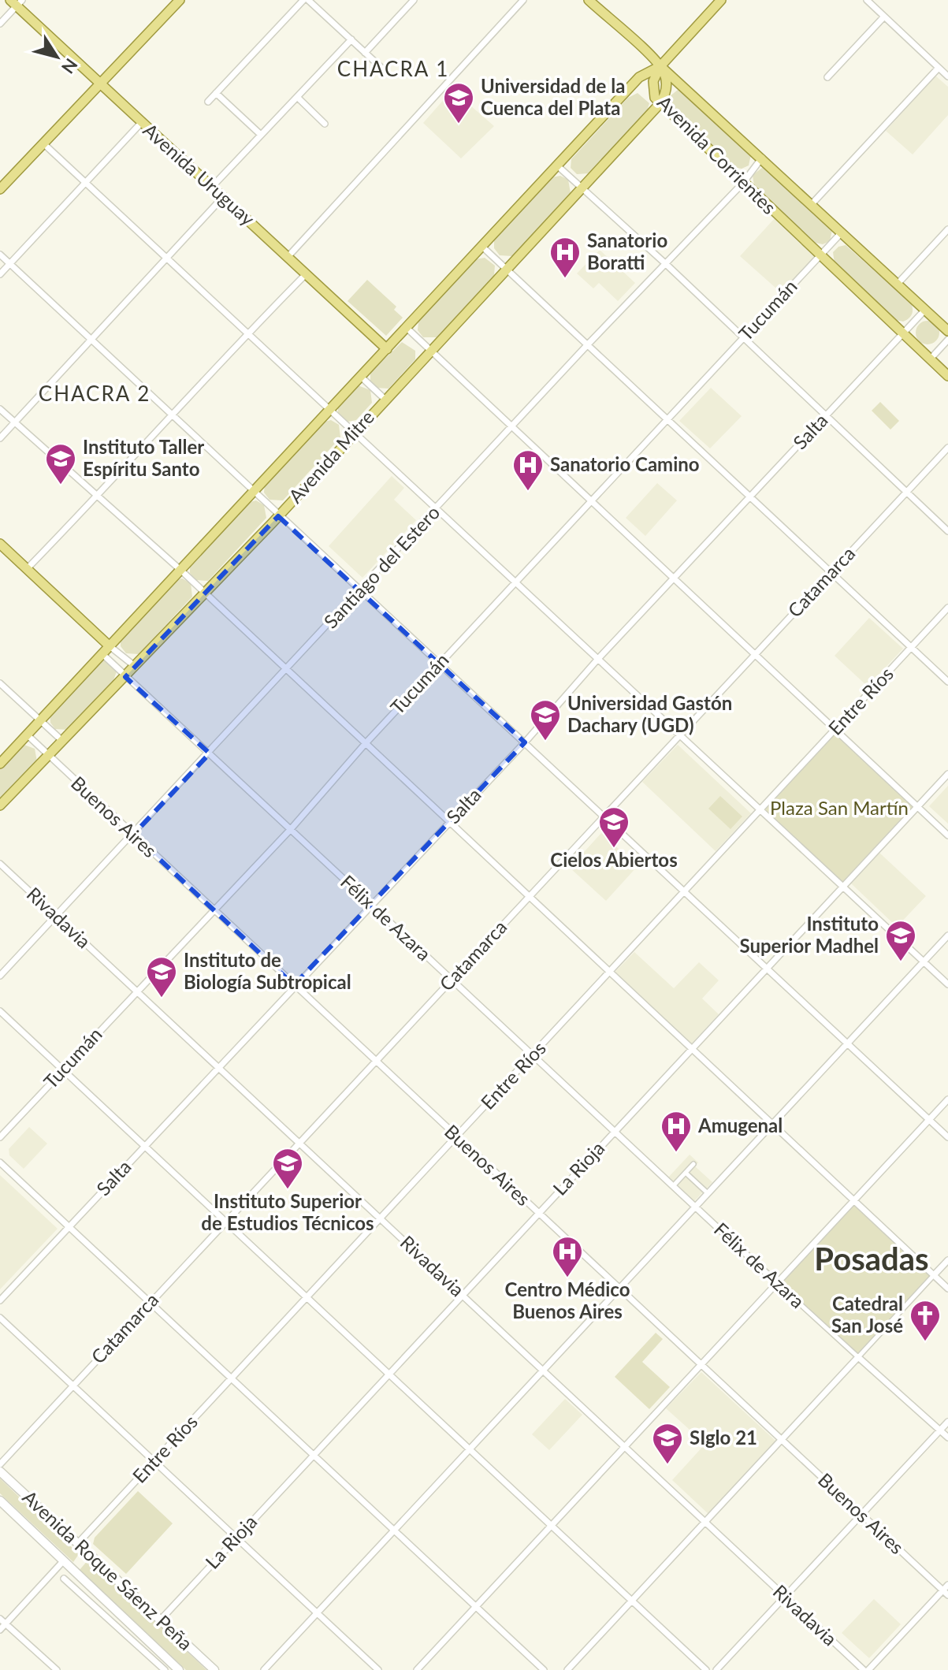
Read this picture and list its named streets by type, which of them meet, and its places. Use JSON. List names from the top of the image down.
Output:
{
  "streets": {
    "main road": [
      "Avenida Corrientes",
      "Avenida Uruguay",
      "Avenida Mitre",
      "Avenida Roque Sáenz Peña"
    ],
    "street": [
      "Tucumán",
      "Salta",
      "Santiago del Estero",
      "Catamarca",
      "Entre Ríos",
      "Buenos Aires",
      "Rivadavia",
      "Félix de Azara",
      "La Rioja"
    ]
  },
  "crossings": [
    ["Avenida Corrientes", "Tucumán"],
    ["Avenida Corrientes", "Salta"],
    ["Avenida Corrientes", "Avenida Mitre"],
    ["Avenida Corrientes", "Santiago del Estero"],
    ["Avenida Uruguay", "Avenida Mitre"],
    ["Tucumán", "Buenos Aires"],
    ["Tucumán", "Rivadavia"],
    ["Tucumán", "Félix de Azara"],
    ["Salta", "Buenos Aires"],
    ["Salta", "Rivadavia"],
    ["Salta", "Félix de Azara"],
    ["Avenida Mitre", "Buenos Aires"],
    ["Avenida Mitre", "Félix de Azara"],
    ["Santiago del Estero", "Buenos Aires"],
    ["Santiago del Estero", "Rivadavia"],
    ["Santiago del Estero", "Félix de Azara"],
    ["Catamarca", "Buenos Aires"],
    ["Catamarca", "Rivadavia"],
    ["Catamarca", "Félix de Azara"],
    ["Entre Ríos", "Buenos Aires"],
    ["Entre Ríos", "Rivadavia"],
    ["Entre Ríos", "Félix de Azara"],
    ["Entre Ríos", "Avenida Roque Sáenz Peña"],
    ["Buenos Aires", "La Rioja"],
    ["Rivadavia", "La Rioja"],
    ["Félix de Azara", "La Rioja"],
    ["La Rioja", "Avenida Roque Sáenz Peña"]
  ],
  "districts": ["CHACRA 1", "CHACRA 2", "Posadas"],
  "parks": ["Plaza San Martín"],
  "places": {
    "school or university": [
      "Universidad de la Cuenca del Plata",
      "Instituto Taller Espíritu Santo",
      "Universidad Gastón Dachary (UGD)",
      "Cielos Abiertos",
      "Instituto Superior Madhel",
      "Instituto de Biología Subtropical",
      "Instituto Superior de Estudios Técnicos",
      "SIglo 21"
    ],
    "hospital": [
      "Sanatorio Boratti",
      "Sanatorio Camino",
      "Amugenal",
      "Centro Médico Buenos Aires"
    ],
    "church": ["Catedral San José"]
  },
  "north": "bottom right"
}
